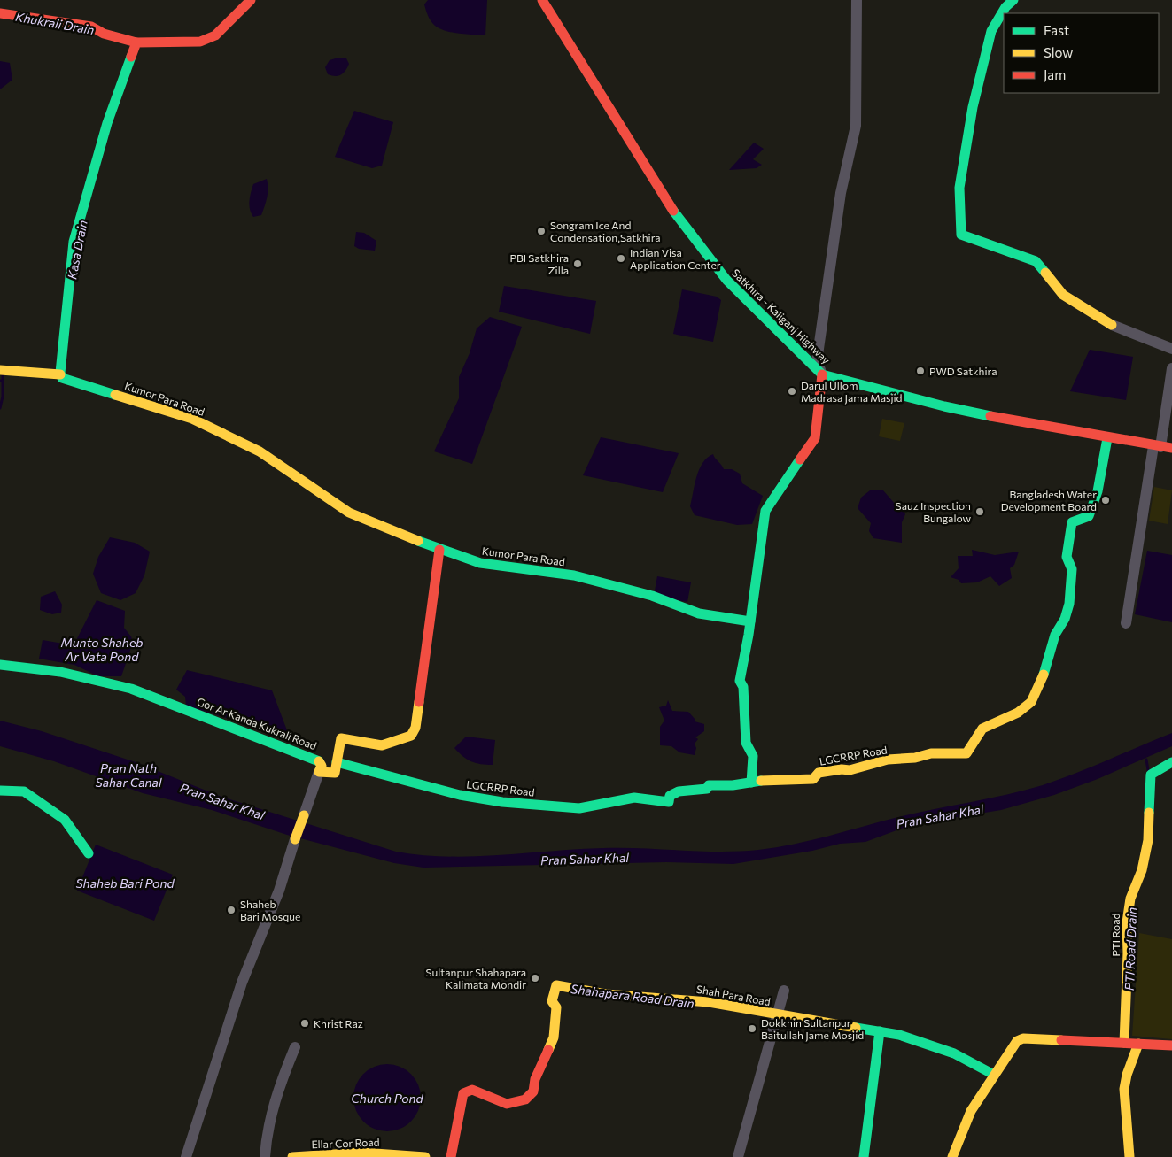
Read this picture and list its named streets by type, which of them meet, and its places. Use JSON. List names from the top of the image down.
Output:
{
  "streets": {
    "main road": [
      "Satkhira - Kaliganj Highway",
      "Kumor Para Road",
      "Gor Ar Kanda Kukrali Road",
      "LGCRRP Road",
      "PTI Road",
      "Shah Para Road",
      "Ellar Cor Road"
    ]
  },
  "crossings": [
    ["Satkhira - Kaliganj Highway", "LGCRRP Road"]
  ],
  "water": [
    "Khukrali Drain",
    "Kasa Drain",
    "Munto Shaheb Ar Vata Pond",
    "Pran Nath Sahar Canal",
    "Pran Sahar Khal",
    "Shaheb Bari Pond",
    "PTI Road Drain",
    "Shahapara Road Drain",
    "Church Pond"
  ],
  "places": [
    "Songram Ice And Condensation,Satkhira",
    "Indian Visa Application Center",
    "PBI Satkhira Zilla",
    "PWD Satkhira",
    "Darul Ullom Madrasa Jama Masjid",
    "Bangladesh Water Development Board",
    "Sauz Inspection Bungalow",
    "Shaheb Bari Mosque",
    "Sultanpur Shahapara Kalimata Mondir",
    "Khrist Raz",
    "Dokkhin Sultanpur Baitullah Jame Mosjid"
  ],
  "legend": ["Fast", "Slow", "Jam"]
}
